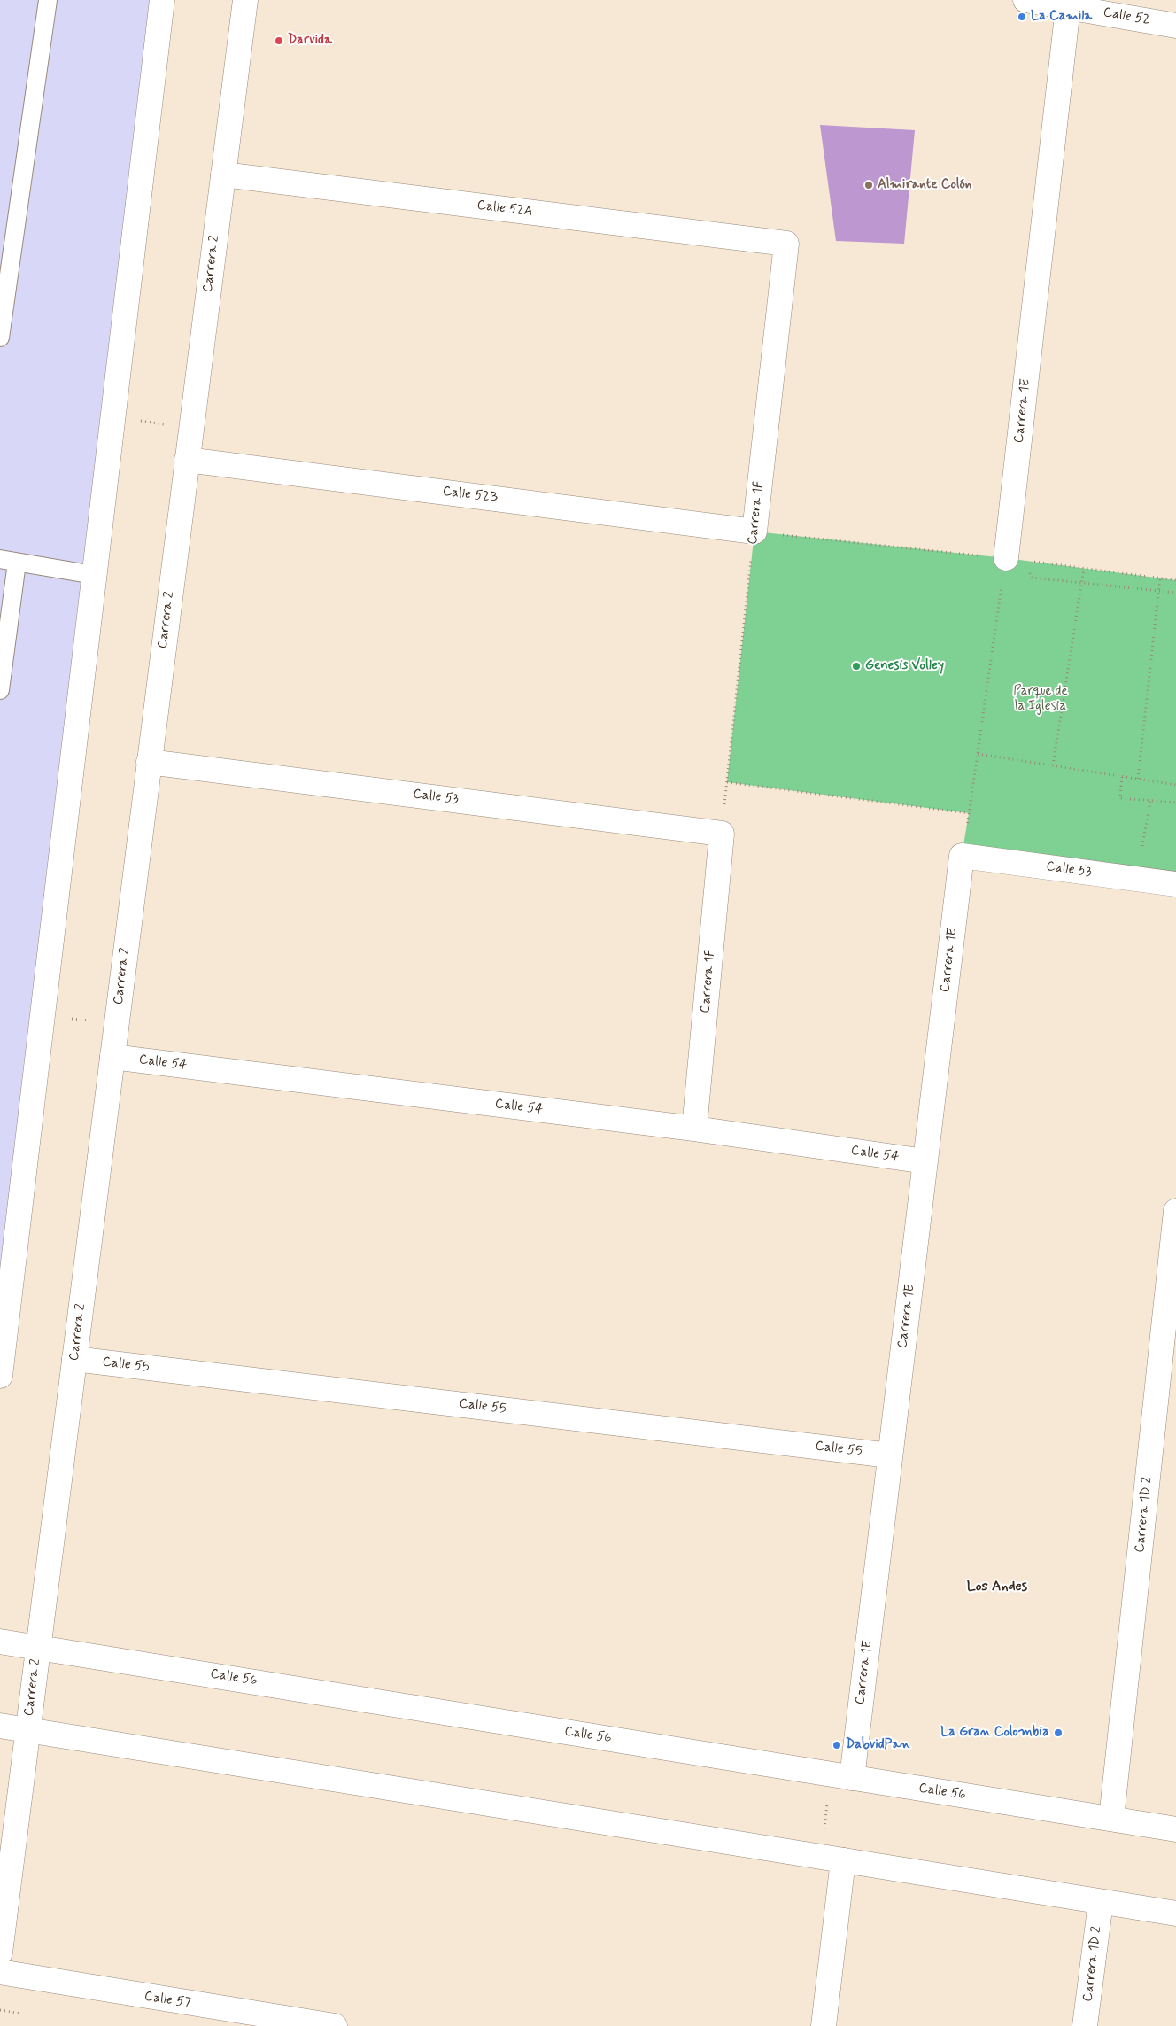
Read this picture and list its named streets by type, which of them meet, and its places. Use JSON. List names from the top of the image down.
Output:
{
  "streets": {
    "street": [
      "Calle 52",
      "Calle 52A",
      "Carrera 2",
      "Carrera 1E",
      "Calle 52B",
      "Carrera 1F",
      "Calle 53",
      "Calle 54",
      "Calle 55",
      "Carrera 1D 2",
      "Calle 56",
      "Calle 57"
    ]
  },
  "crossings": [
    ["Calle 52", "Carrera 1E"],
    ["Calle 52A", "Carrera 2"],
    ["Calle 52A", "Carrera 1F"],
    ["Carrera 2", "Calle 52B"],
    ["Carrera 2", "Calle 53"],
    ["Carrera 2", "Calle 54"],
    ["Carrera 2", "Calle 55"],
    ["Carrera 2", "Calle 56"],
    ["Carrera 1E", "Calle 53"],
    ["Carrera 1E", "Calle 54"],
    ["Carrera 1E", "Calle 55"],
    ["Carrera 1E", "Calle 56"],
    ["Calle 52B", "Carrera 1F"],
    ["Carrera 1F", "Calle 53"],
    ["Carrera 1F", "Calle 54"],
    ["Carrera 1D 2", "Calle 56"]
  ],
  "districts": ["Los Andes"],
  "parks": ["Parque de la Iglesia"],
  "places": [
    "La Camila",
    "Darvida",
    "Almirante Colón",
    "Genesis Volley",
    "La Gran Colombia",
    "DabvidPan"
  ]
}
